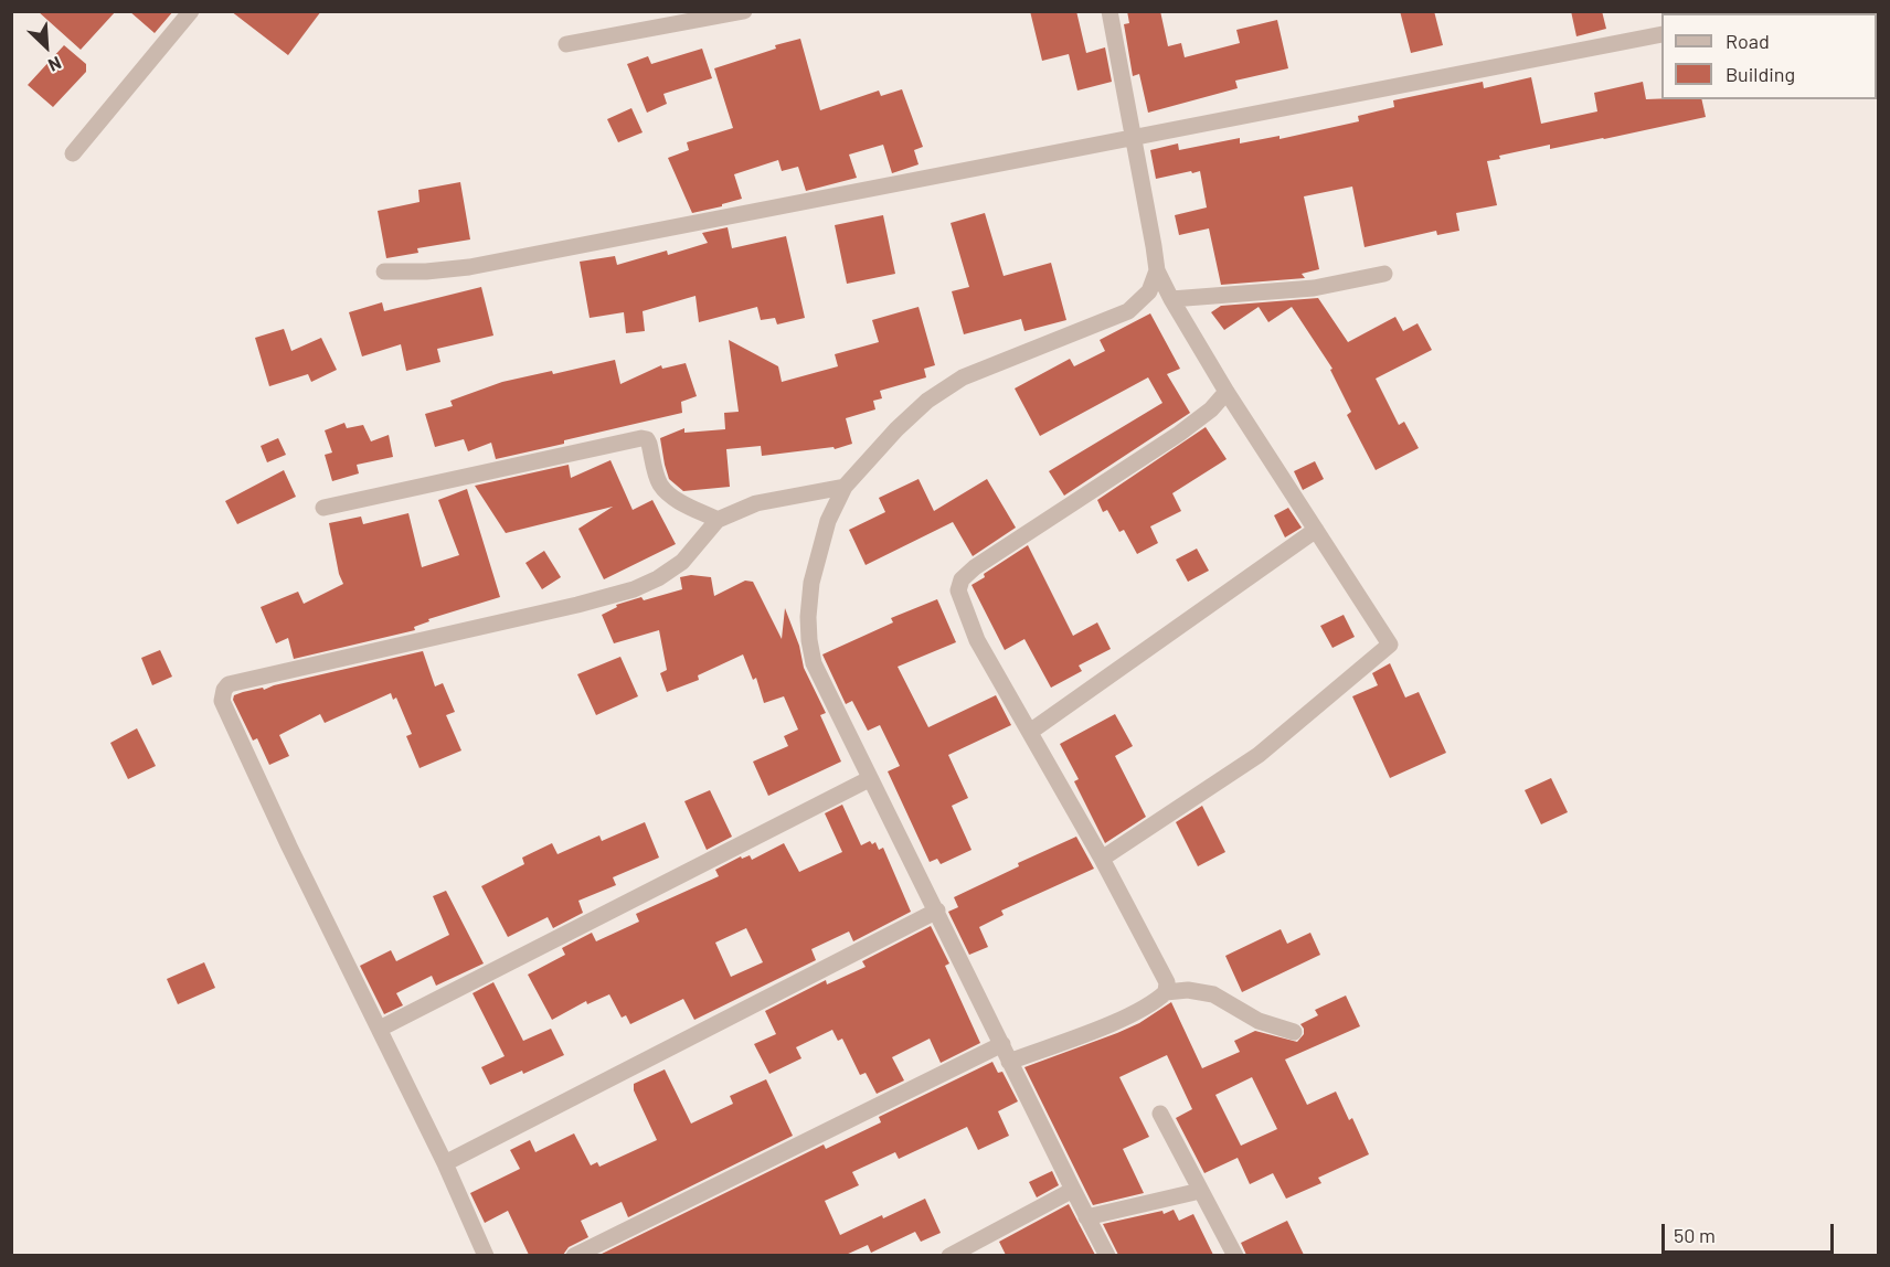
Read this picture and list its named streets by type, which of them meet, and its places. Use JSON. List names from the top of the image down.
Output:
{
  "legend": ["Road", "Building"],
  "scale_bar": "50 m",
  "north": "bottom right"
}
